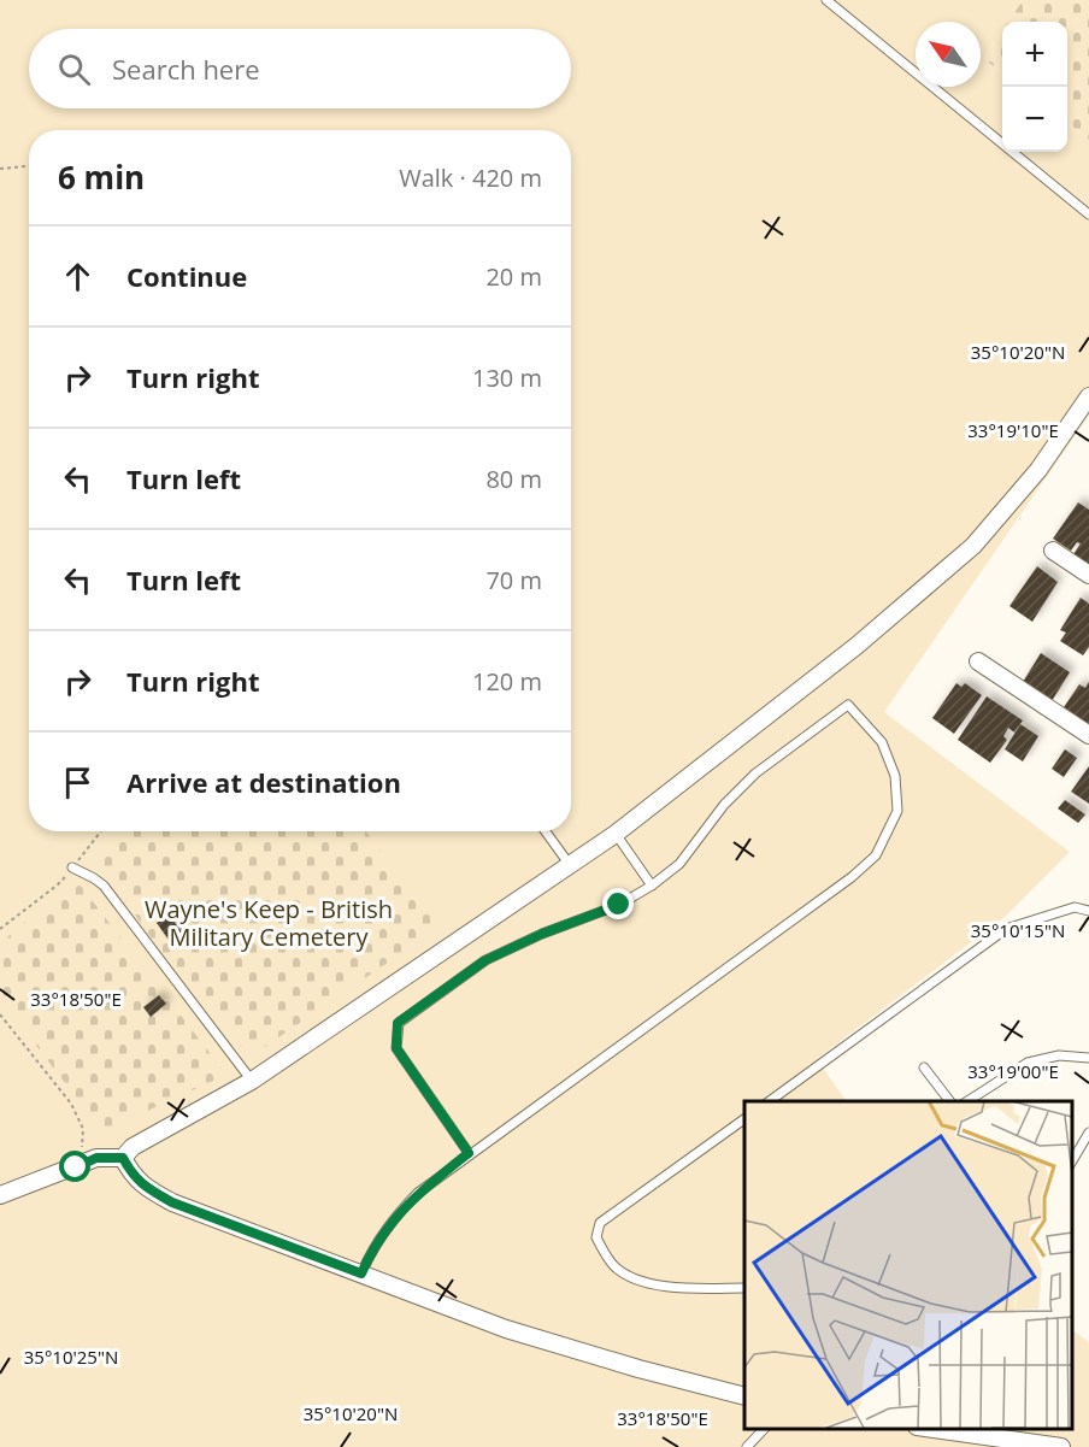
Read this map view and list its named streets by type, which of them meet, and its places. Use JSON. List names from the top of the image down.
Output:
{
  "parks": ["Wayne's Keep - British Military Cemetery"],
  "north": "top left",
  "page": {
    "map_buttons": ["+", "−"],
    "search": "Search here",
    "heading": ["6 min", "Walk · 420 m"],
    "list": [
      ["Continue", "20 m"],
      ["Turn right", "130 m"],
      ["Turn left", "80 m"],
      ["Turn left", "70 m"],
      ["Turn right", "120 m"],
      "Arrive at destination"
    ]
  },
  "coordinates": [
    "35°10'20\"N",
    "33°19'10\"E",
    "35°10'15\"N",
    "33°18'50\"E",
    "33°19'00\"E",
    "35°10'25\"N"
  ]
}
